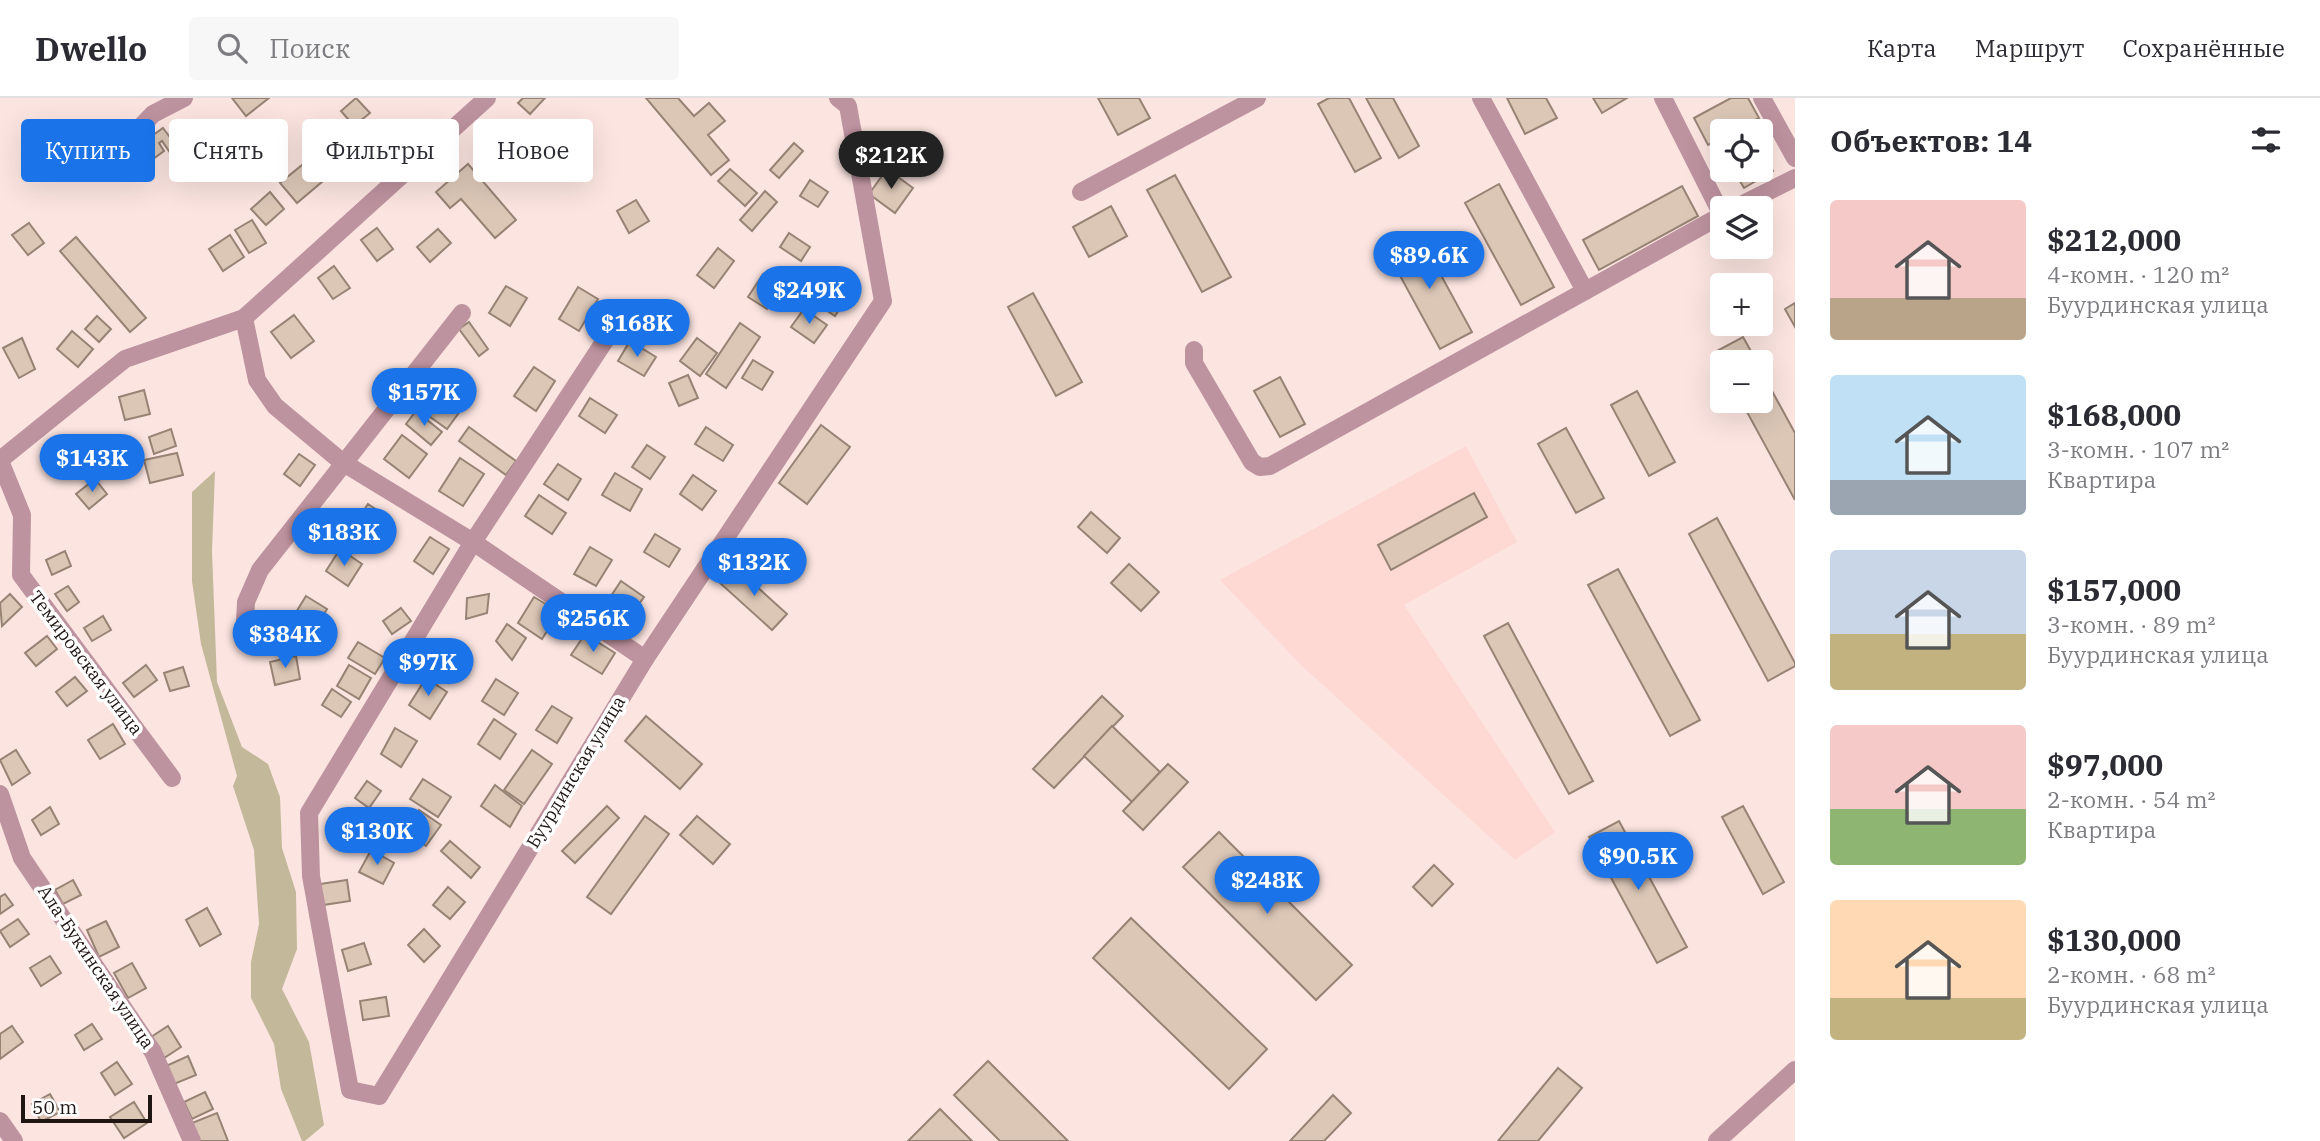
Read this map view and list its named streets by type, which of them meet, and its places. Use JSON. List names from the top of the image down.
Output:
{
  "streets": {
    "street": ["Темировская улица", "Буурдинская улица", "Ала-Букинская улица"]
  },
  "scale_bar": "50 m",
  "page": {
    "header": "Dwello",
    "search": "Поиск",
    "nav": ["Карта", "Маршрут", "Сохранённые"],
    "heading": "Объектов: 14",
    "map_buttons": ["+", "−"],
    "chip": [
      "Купить",
      "Снять",
      "Фильтры",
      "Новое"
    ],
    "price": [
      "$212K",
      "$89.6K",
      "$249K",
      "$168K",
      "$157K",
      "$143K",
      "$183K",
      "$132K",
      "$256K",
      "$384K",
      "$97K",
      "$130K",
      "$90.5K",
      "$248K"
    ],
    "list": [
      {
        "name": "$212,000",
        "note": "4-комн. · 120 m² · Буурдинская улица"
      },
      {
        "name": "$168,000",
        "note": "3-комн. · 107 m² · Квартира"
      },
      {
        "name": "$157,000",
        "note": "3-комн. · 89 m² · Буурдинская улица"
      },
      {
        "name": "$97,000",
        "note": "2-комн. · 54 m² · Квартира"
      },
      {
        "name": "$130,000",
        "note": "2-комн. · 68 m² · Буурдинская улица"
      }
    ],
    "scale": "50 m"
  }
}
